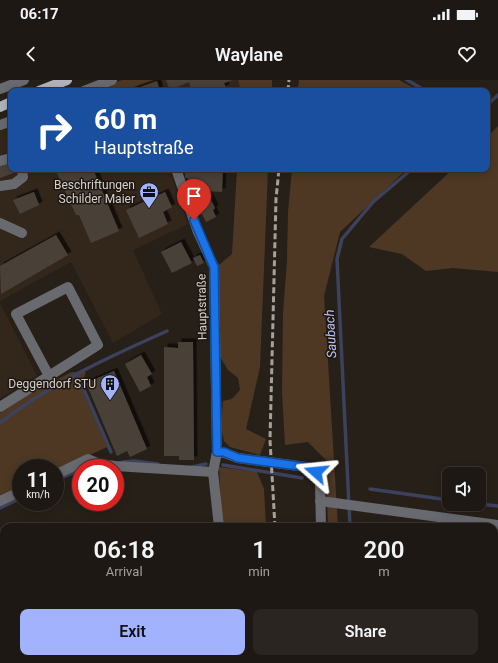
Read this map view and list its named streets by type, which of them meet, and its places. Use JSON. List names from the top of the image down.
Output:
{
  "streets": {
    "street": ["Hauptstraße"]
  },
  "water": ["Saubach"],
  "places": {
    "office": ["Beschriftungen Schilder Maier"],
    "building": ["Deggendorf STU"]
  },
  "page": {
    "status": "06:17",
    "header": "Waylane",
    "turn": ["60 m", "Hauptstraße"],
    "speed": "11 km/h",
    "limit": "20",
    "eta": [
      "06:18",
      "Arrival",
      "1",
      "min",
      "200",
      "m"
    ],
    "buttons": ["Exit", "Share"]
  }
}
